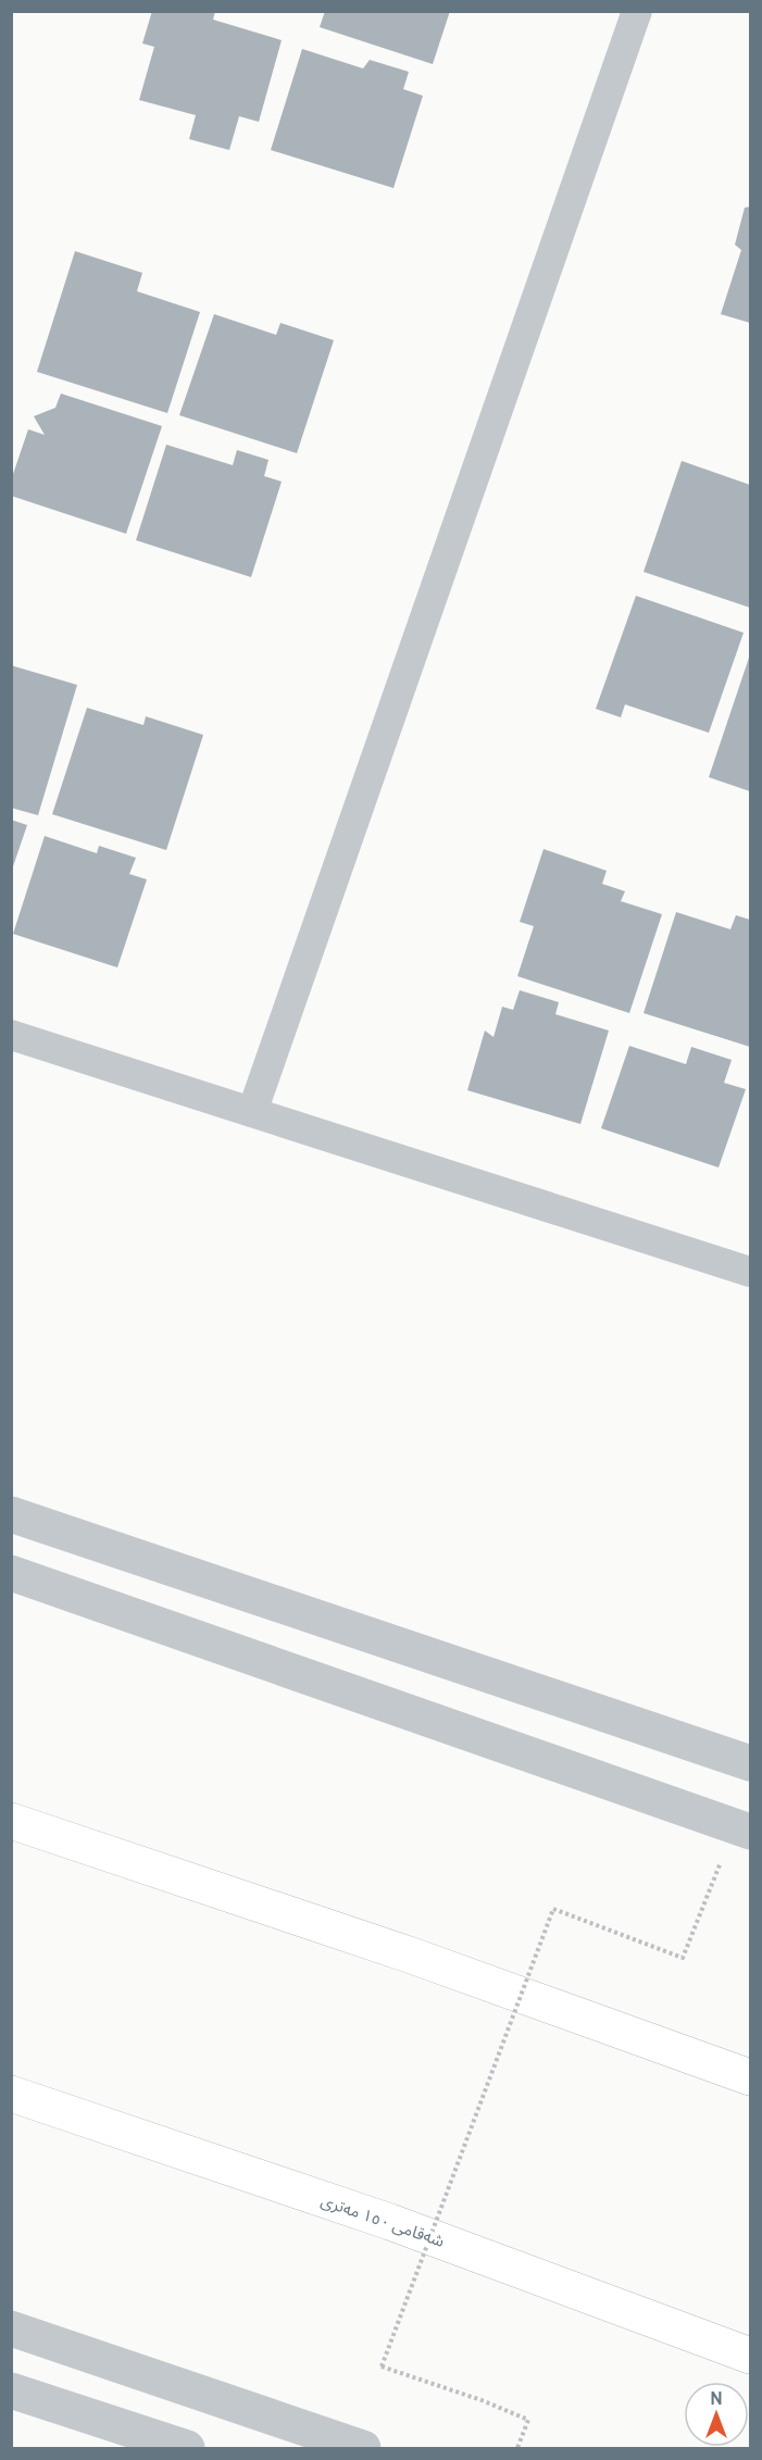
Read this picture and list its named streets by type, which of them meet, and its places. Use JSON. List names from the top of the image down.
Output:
{
  "streets": {
    "highway": ["شەقامی ١٥٠ مەتری"]
  },
  "north": "top"
}
